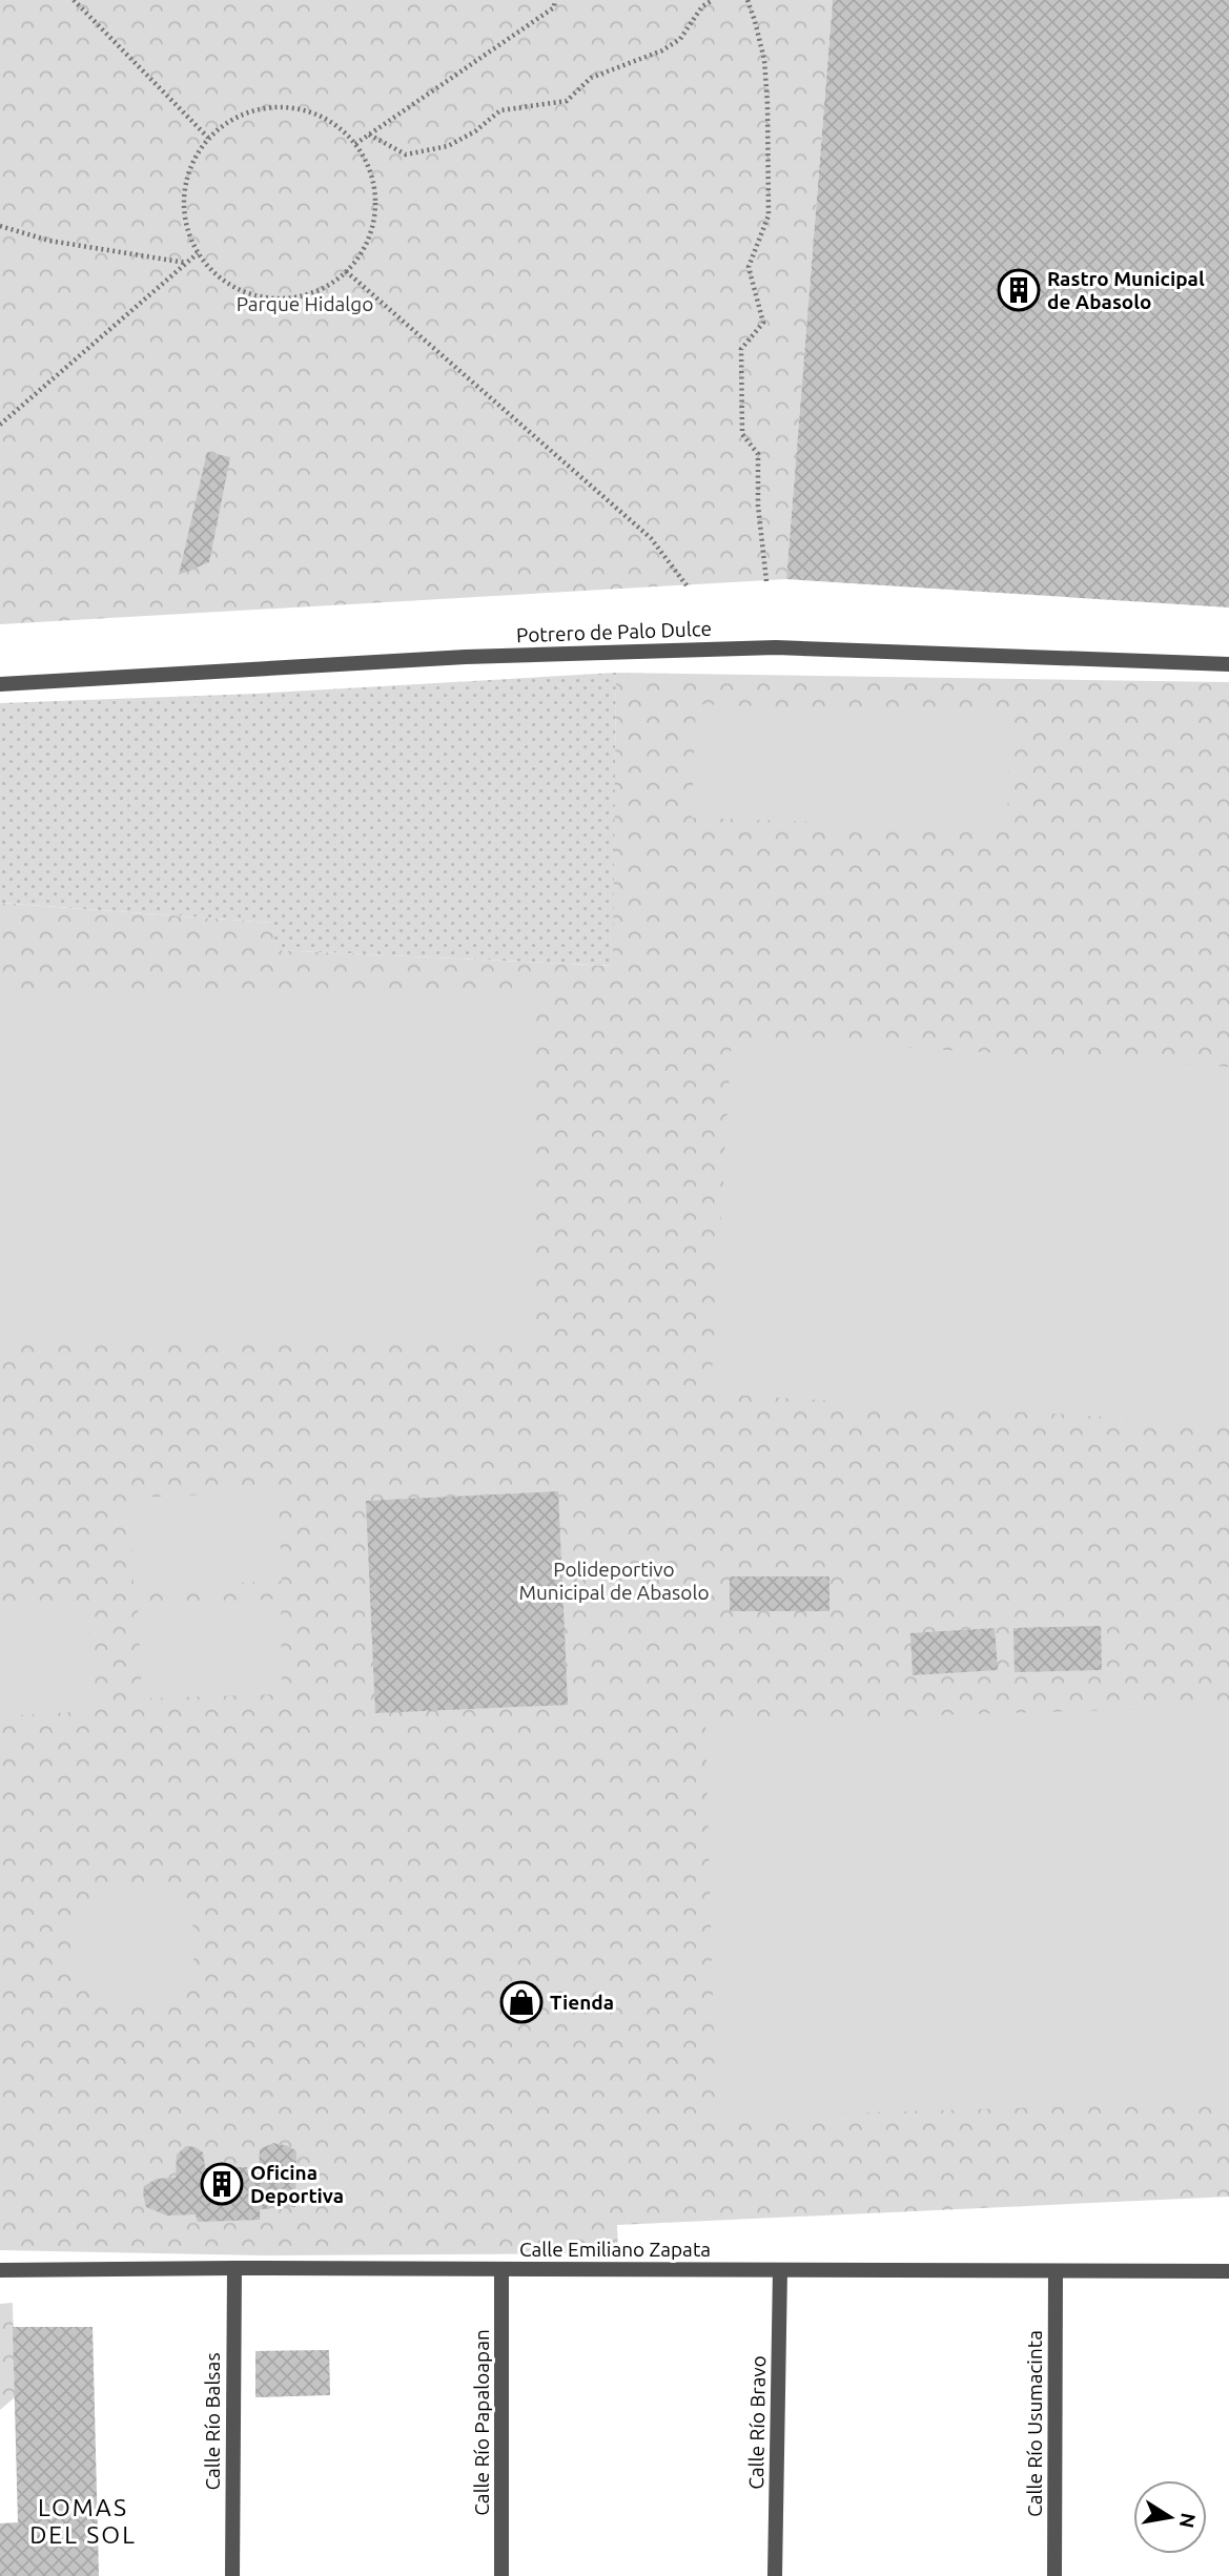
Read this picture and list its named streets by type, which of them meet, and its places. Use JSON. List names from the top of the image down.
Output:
{
  "streets": {
    "street": [
      "Potrero de Palo Dulce",
      "Calle Emiliano Zapata",
      "Calle Río Balsas",
      "Calle Río Papaloapan",
      "Calle Río Bravo",
      "Calle Río Usumacinta"
    ]
  },
  "crossings": [
    ["Calle Emiliano Zapata", "Calle Río Balsas"],
    ["Calle Emiliano Zapata", "Calle Río Papaloapan"],
    ["Calle Emiliano Zapata", "Calle Río Bravo"],
    ["Calle Emiliano Zapata", "Calle Río Usumacinta"]
  ],
  "districts": ["LOMAS DEL SOL"],
  "parks": ["Parque Hidalgo", "Polideportivo Municipal de Abasolo"],
  "places": {
    "building": ["Rastro Municipal de Abasolo", "Oficina Deportiva"],
    "shop": ["Tienda"]
  },
  "north": "right"
}
